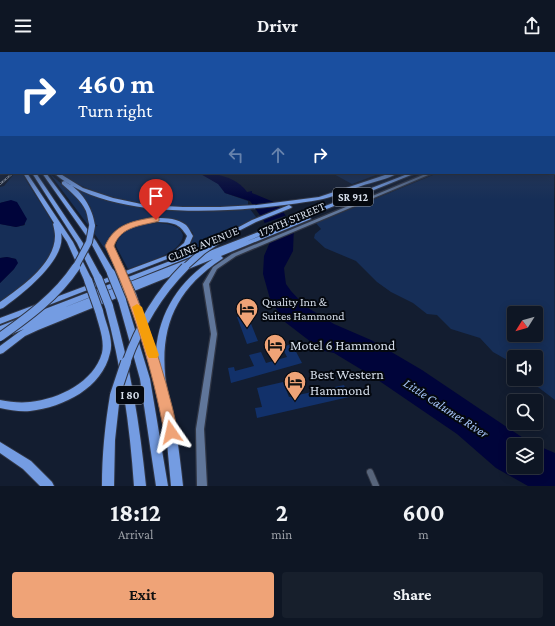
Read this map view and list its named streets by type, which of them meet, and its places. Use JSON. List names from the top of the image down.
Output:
{
  "streets": {
    "highway": ["SR 912", "CLINE AVENUE", "I 80"],
    "street": ["179TH STREET"]
  },
  "crossings": [
    ["179TH STREET", "CLINE AVENUE"]
  ],
  "water": ["Little Calumet River"],
  "places": {
    "hotel": ["Quality Inn & Suites Hammond", "Motel 6 Hammond", "Best Western Hammond"]
  },
  "north": "bottom left",
  "page": {
    "header": "Drivr",
    "turn": ["460 m", "Turn right"],
    "eta": [
      "18:12",
      "Arrival",
      "2",
      "min",
      "600",
      "m"
    ],
    "buttons": ["Exit", "Share"]
  }
}
